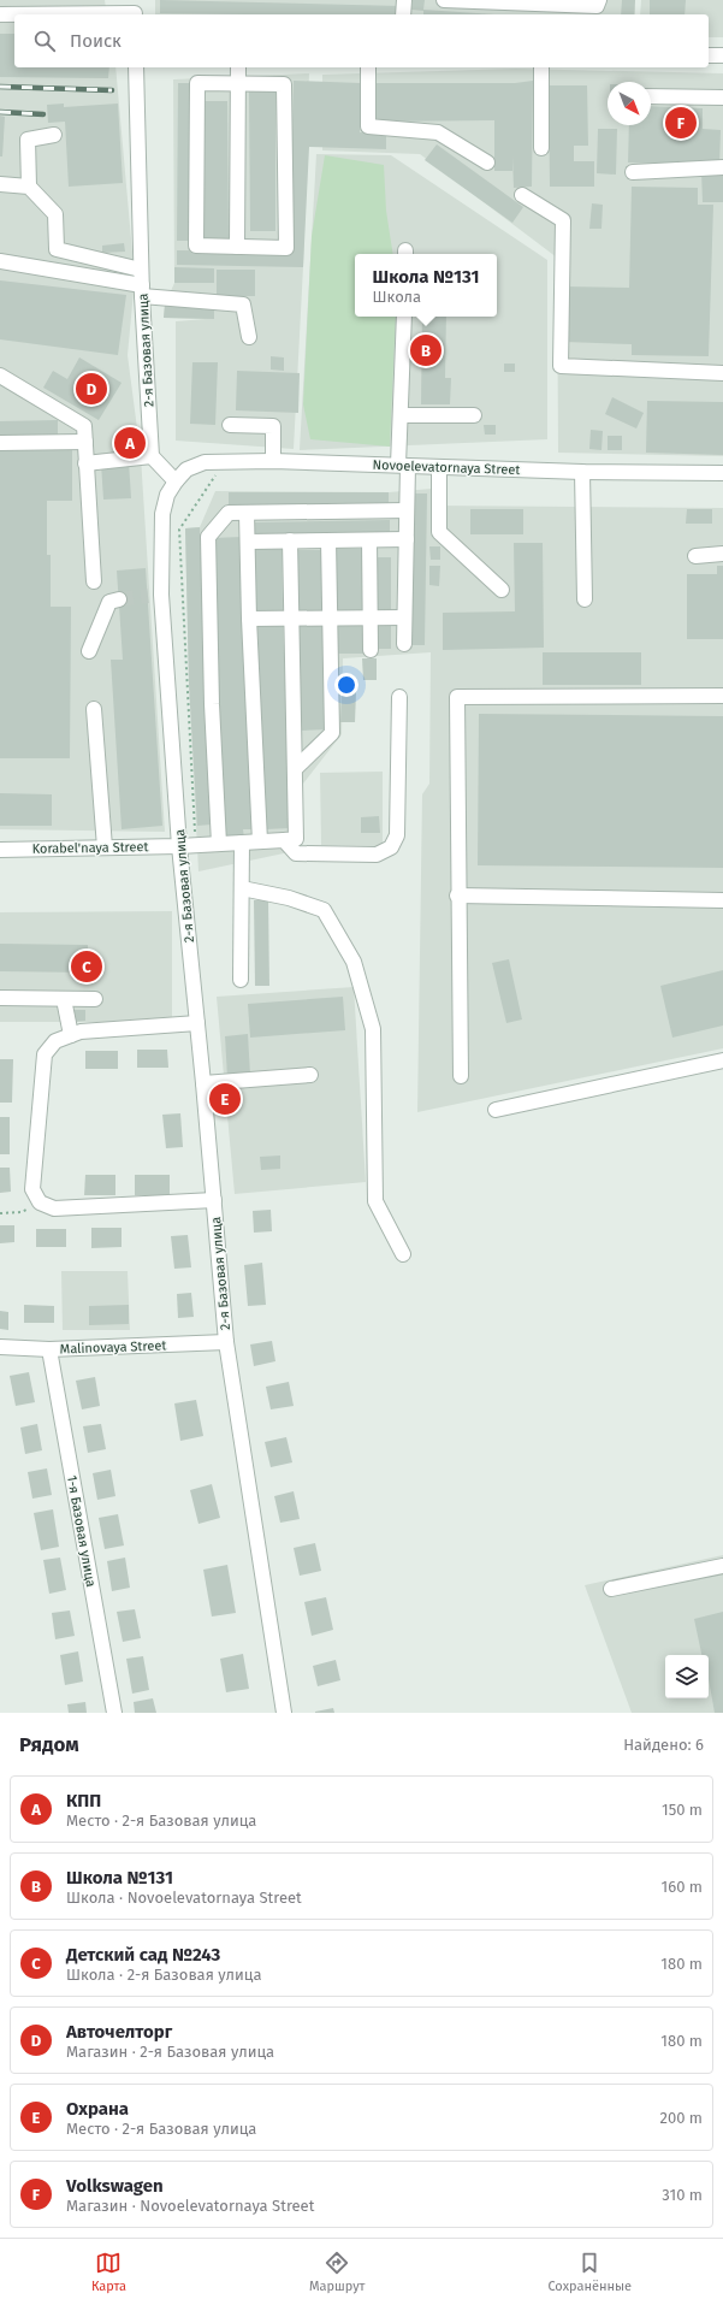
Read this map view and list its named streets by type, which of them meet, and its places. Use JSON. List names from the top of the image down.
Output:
{
  "streets": {
    "street": [
      "2-я Базовая улица",
      "Novoelevatornaya Street",
      "Korabel'naya Street",
      "Malinovaya Street",
      "1-я Базовая улица"
    ]
  },
  "crossings": [
    ["2-я Базовая улица", "Novoelevatornaya Street"],
    ["2-я Базовая улица", "Korabel'naya Street"],
    ["2-я Базовая улица", "Malinovaya Street"],
    ["Malinovaya Street", "1-я Базовая улица"]
  ],
  "north": "bottom right",
  "page": {
    "search": "Поиск",
    "pins": [
      "F",
      "B",
      "D",
      "A",
      "C",
      "E"
    ],
    "popup": ["Школа №131", "Школа"],
    "heading": ["Рядом", "Найдено: 6"],
    "list": [
      {
        "mark": "A",
        "name": "КПП",
        "note": "Место · 2-я Базовая улица",
        "value": "150 m"
      },
      {
        "mark": "B",
        "name": "Школа №131",
        "note": "Школа · Novoelevatornaya Street",
        "value": "160 m"
      },
      {
        "mark": "C",
        "name": "Детский сад №243",
        "note": "Школа · 2-я Базовая улица",
        "value": "180 m"
      },
      {
        "mark": "D",
        "name": "Авточелторг",
        "note": "Магазин · 2-я Базовая улица",
        "value": "180 m"
      },
      {
        "mark": "E",
        "name": "Охрана",
        "note": "Место · 2-я Базовая улица",
        "value": "200 m"
      },
      {
        "mark": "F",
        "name": "Volkswagen",
        "note": "Магазин · Novoelevatornaya Street",
        "value": "310 m"
      }
    ],
    "nav": ["Карта", "Маршрут", "Сохранённые"]
  }
}
